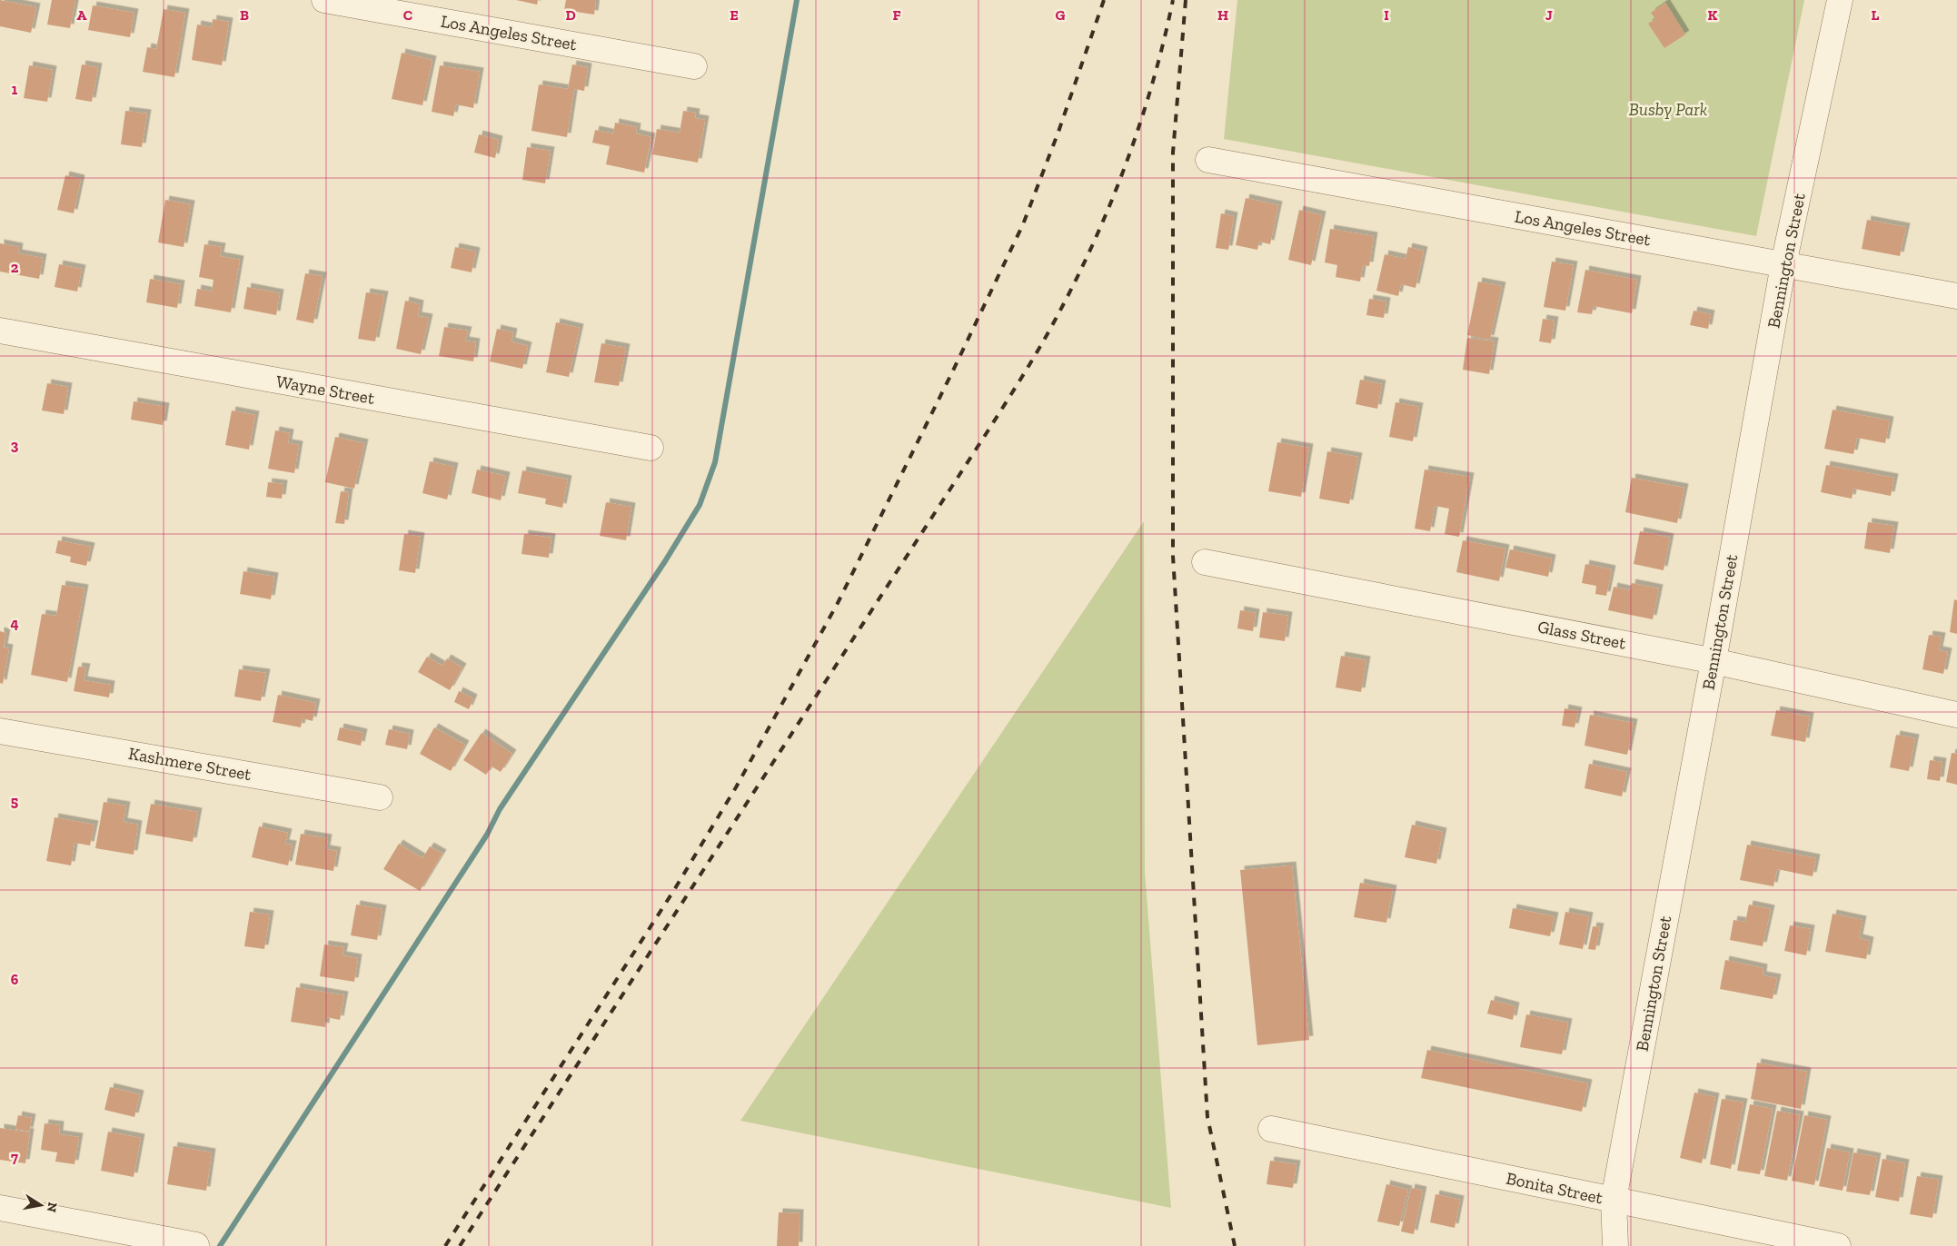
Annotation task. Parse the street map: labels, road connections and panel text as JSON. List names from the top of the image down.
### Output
{
  "streets": {
    "street": [
      "Los Angeles Street",
      "Bennington Street",
      "Wayne Street",
      "Glass Street",
      "Kashmere Street",
      "Bonita Street"
    ]
  },
  "crossings": [
    ["Los Angeles Street", "Bennington Street"],
    ["Bennington Street", "Glass Street"],
    ["Bennington Street", "Bonita Street"]
  ],
  "parks": ["Busby Park"],
  "north": "right",
  "grid": {
    "columns": [
      "A",
      "B",
      "C",
      "D",
      "E",
      "F",
      "G",
      "H",
      "I",
      "J",
      "K",
      "L"
    ],
    "rows": [
      "1",
      "2",
      "3",
      "4",
      "5",
      "6",
      "7"
    ]
  }
}
